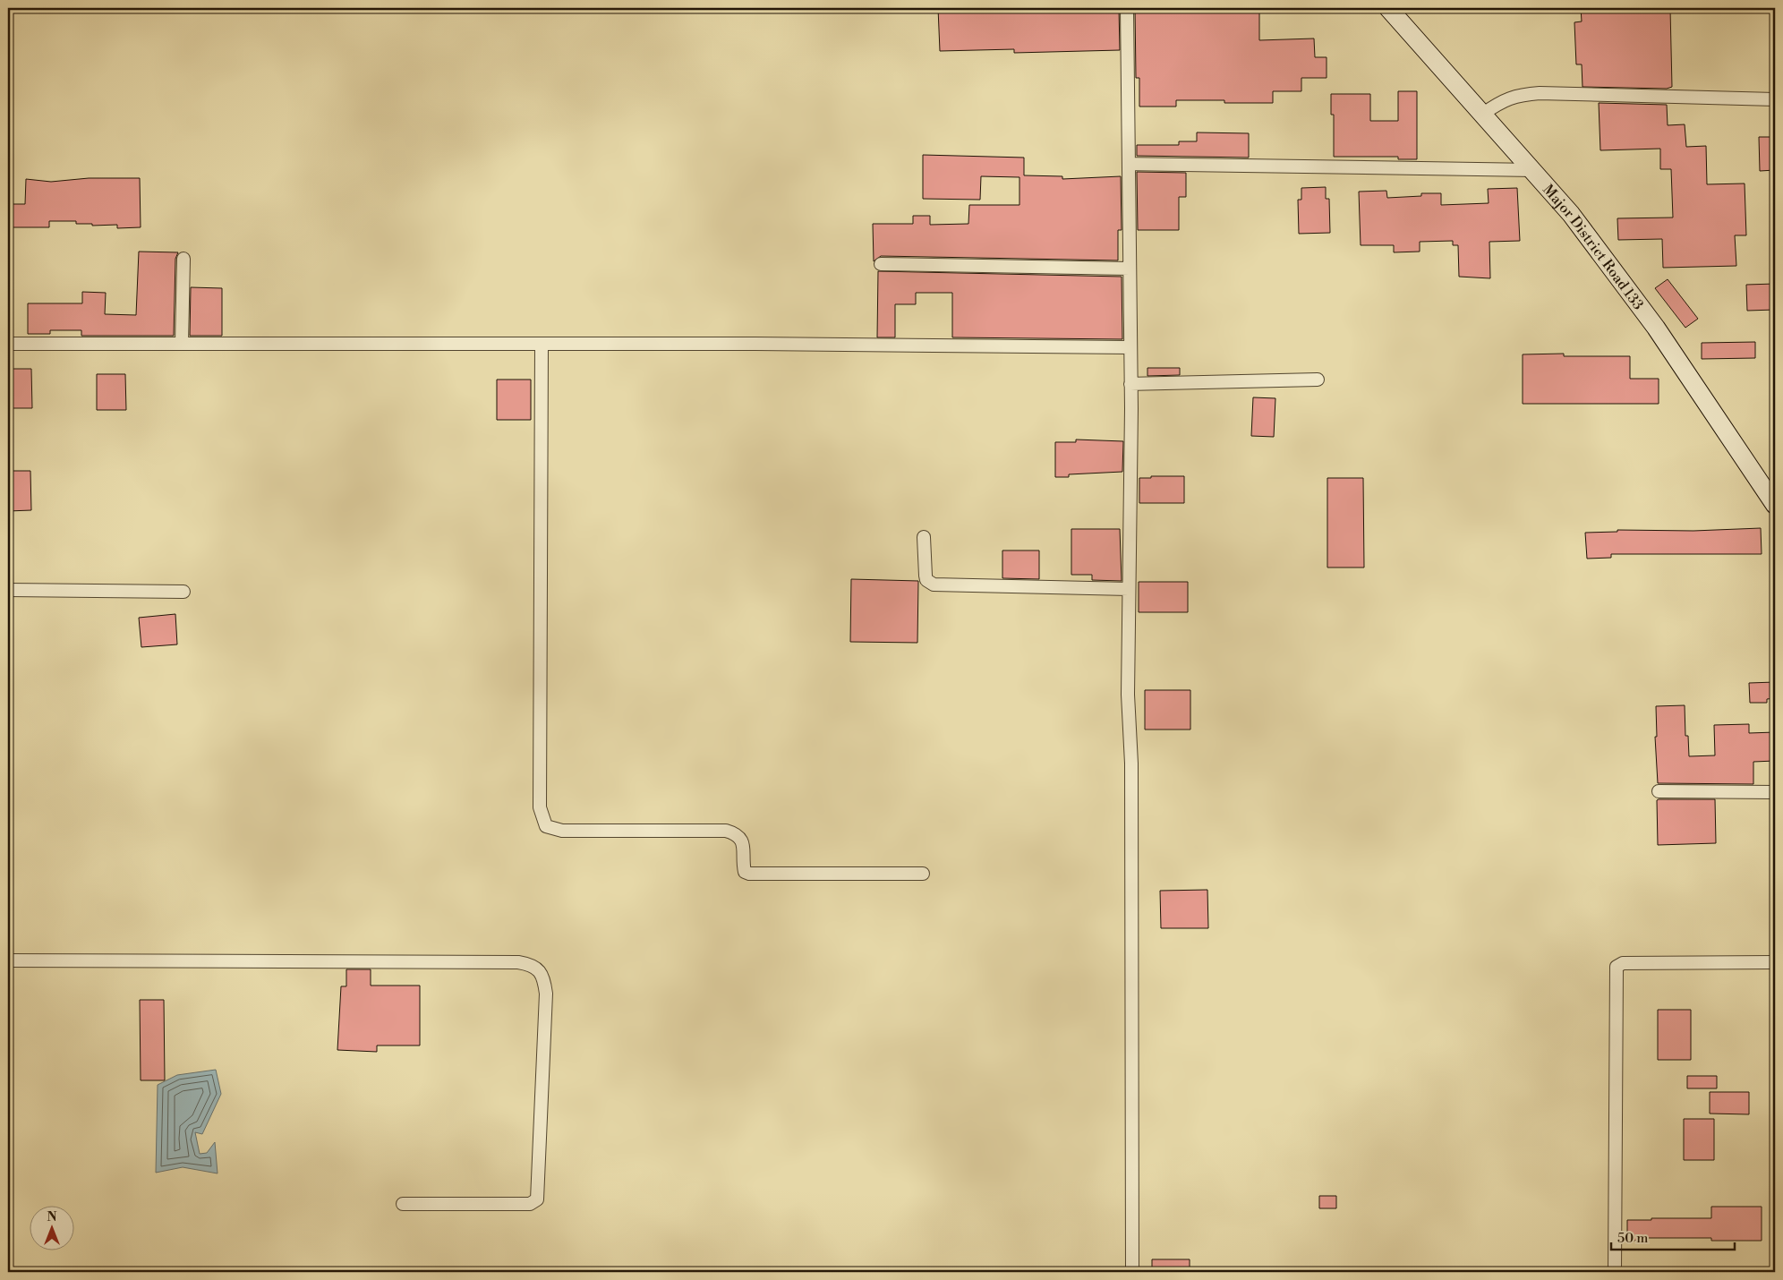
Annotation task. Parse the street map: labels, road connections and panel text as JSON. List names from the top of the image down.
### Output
{
  "streets": {
    "main road": ["Major District Road 133"]
  },
  "scale_bar": "50 m",
  "north": "top"
}
